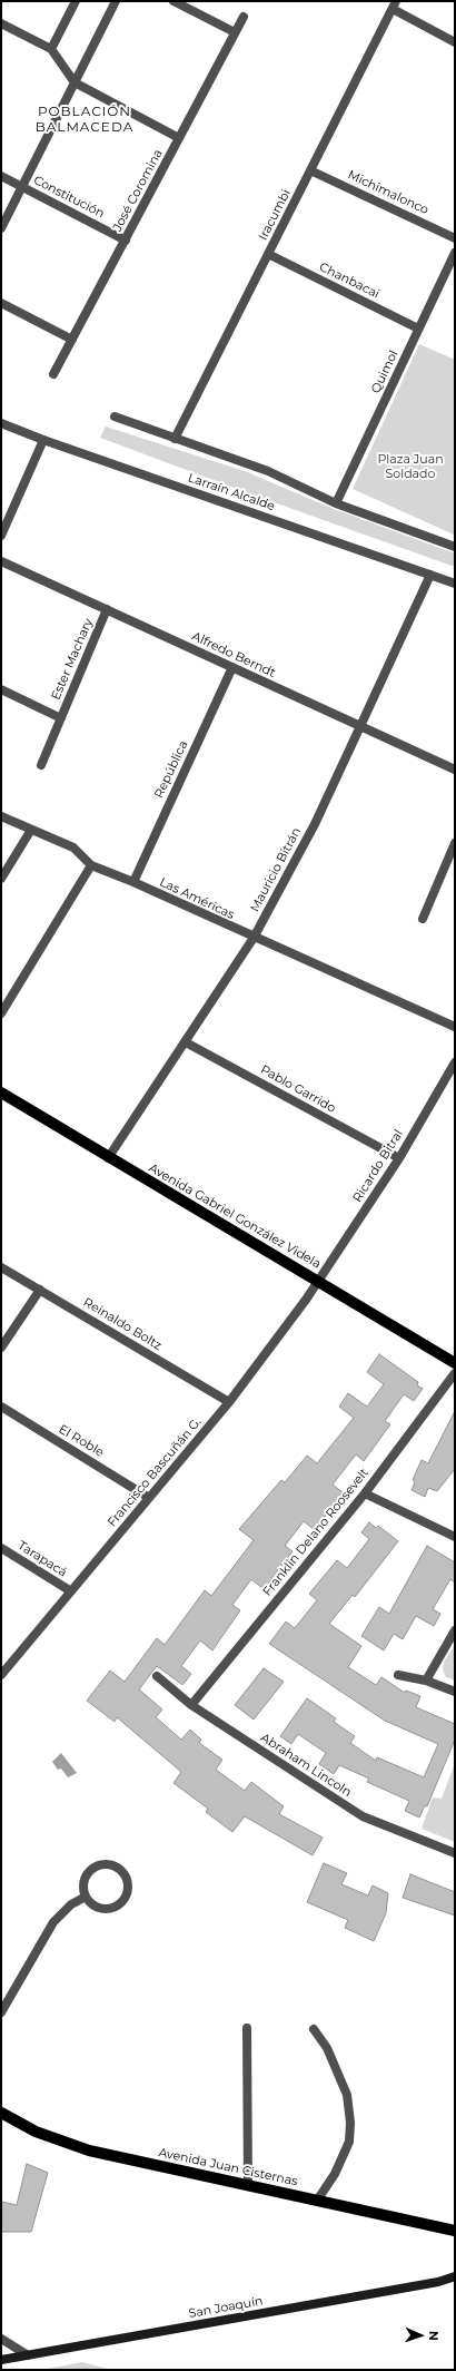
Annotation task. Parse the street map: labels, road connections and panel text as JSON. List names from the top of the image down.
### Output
{
  "streets": {
    "main road": ["Avenida Gabriel González Videla", "Avenida Juan Cisternas", "San Joaquín"],
    "street": [
      "José Coromina",
      "Michimalonco",
      "Constitución",
      "Iracumbi",
      "Chanbacai",
      "Quimol",
      "Larraín Alcalde",
      "Alfredo Berndt",
      "Ester Machary",
      "República",
      "Mauricio Bitrán",
      "Las Américas",
      "Pablo Garrido",
      "Ricardo Bitral",
      "Reinaldo Boltz",
      "El Roble",
      "Francisco Bascuñán G.",
      "Franklin Delano Roosevelt",
      "Tarapacá",
      "Abraham Lincoln"
    ]
  },
  "crossings": [
    ["José Coromina", "Constitución"],
    ["Michimalonco", "Iracumbi"],
    ["Iracumbi", "Chanbacai"],
    ["Chanbacai", "Quimol"],
    ["Larraín Alcalde", "Mauricio Bitrán"],
    ["Alfredo Berndt", "Ester Machary"],
    ["Alfredo Berndt", "República"],
    ["Alfredo Berndt", "Mauricio Bitrán"],
    ["República", "Las Américas"],
    ["Mauricio Bitrán", "Las Américas"],
    ["Mauricio Bitrán", "Pablo Garrido"],
    ["Mauricio Bitrán", "Avenida Gabriel González Videla"],
    ["Pablo Garrido", "Ricardo Bitral"],
    ["Ricardo Bitral", "Avenida Gabriel González Videla"],
    ["Ricardo Bitral", "Francisco Bascuñán G."],
    ["Avenida Gabriel González Videla", "Francisco Bascuñán G."],
    ["Reinaldo Boltz", "Francisco Bascuñán G."],
    ["El Roble", "Francisco Bascuñán G."],
    ["Francisco Bascuñán G.", "Tarapacá"],
    ["Franklin Delano Roosevelt", "Abraham Lincoln"]
  ],
  "districts": ["POBLACIÓN BALMACEDA"],
  "parks": ["Plaza Juan Soldado"],
  "north": "right"
}
